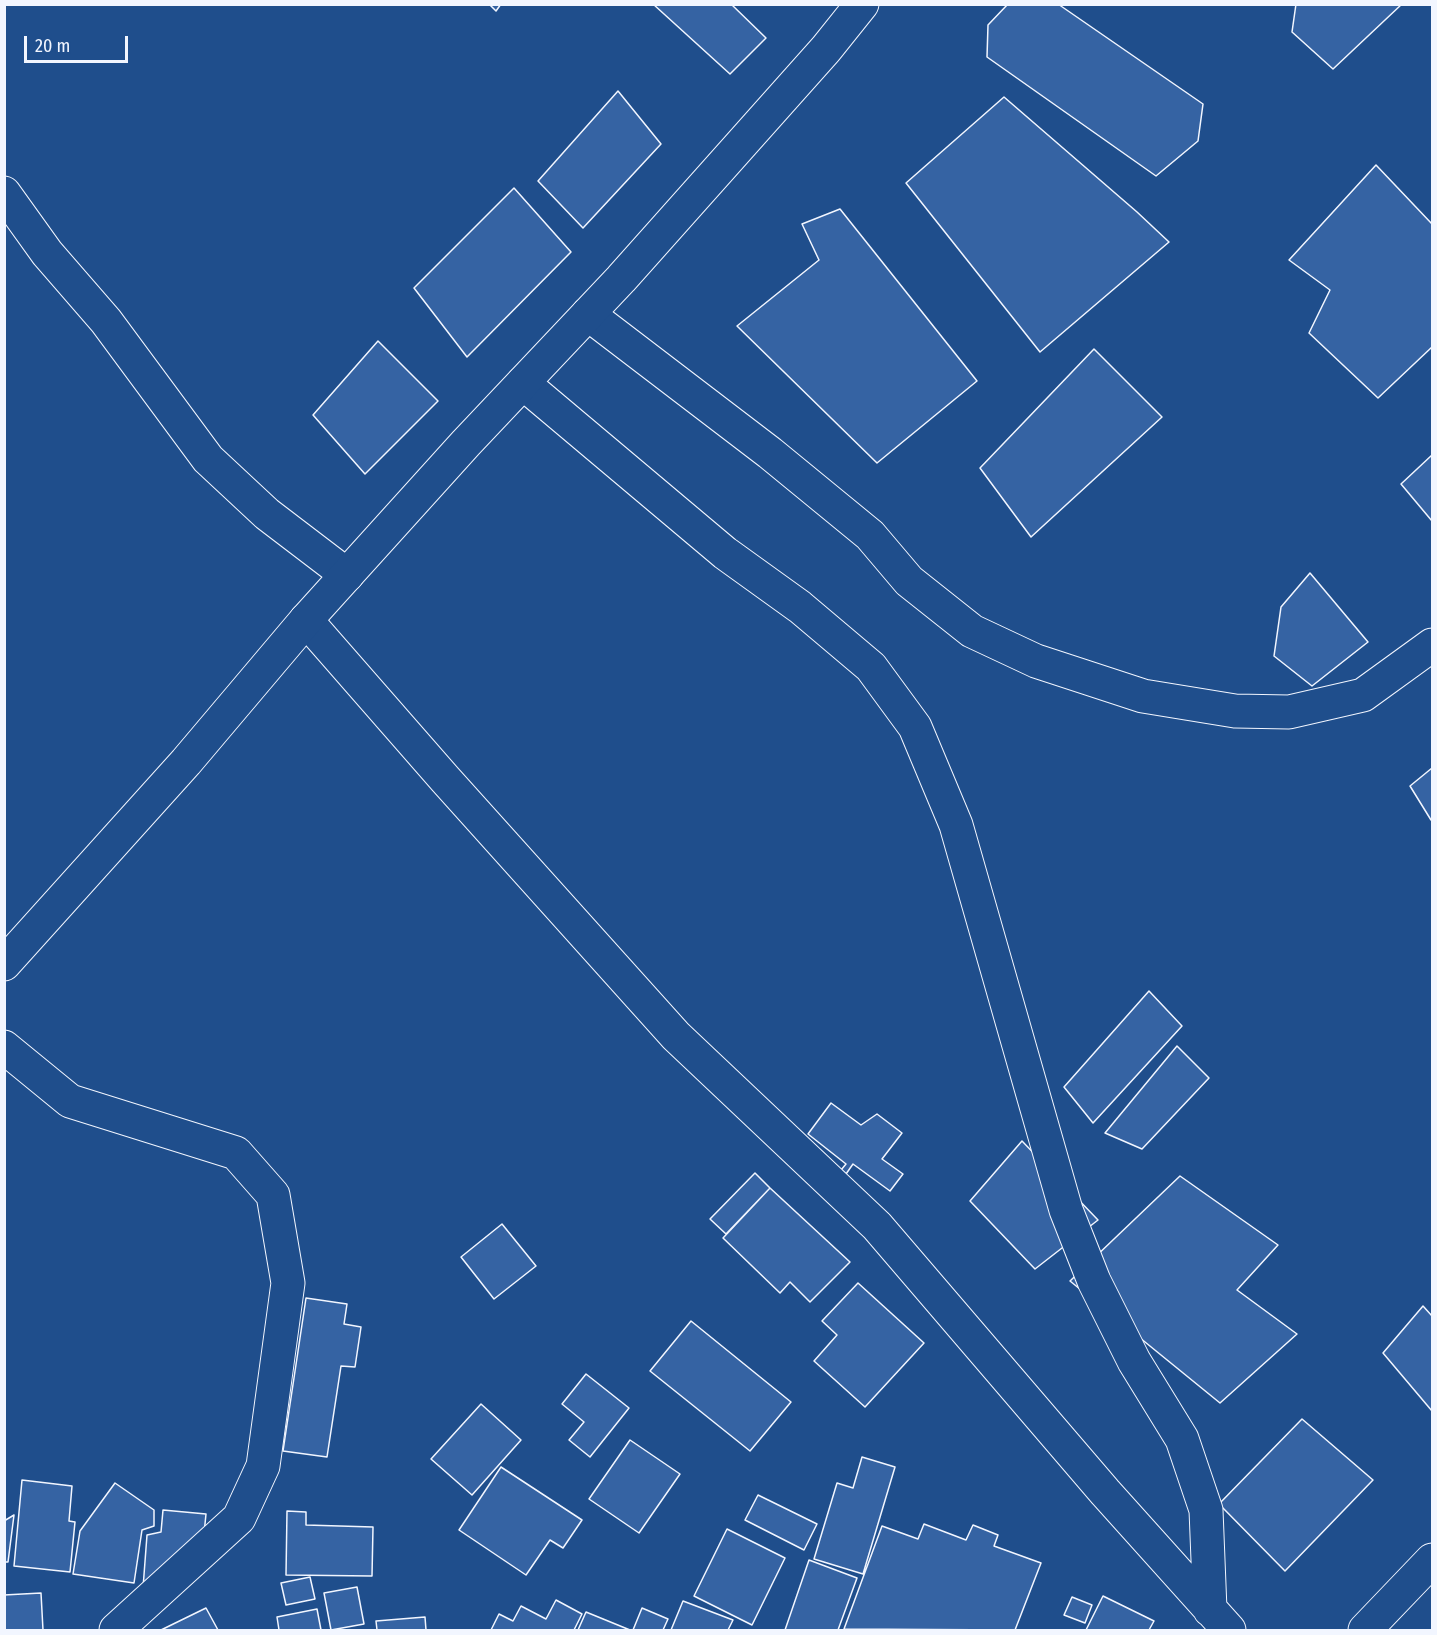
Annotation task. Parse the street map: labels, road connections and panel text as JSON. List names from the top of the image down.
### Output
{
  "scale_bar": "20 m"
}
